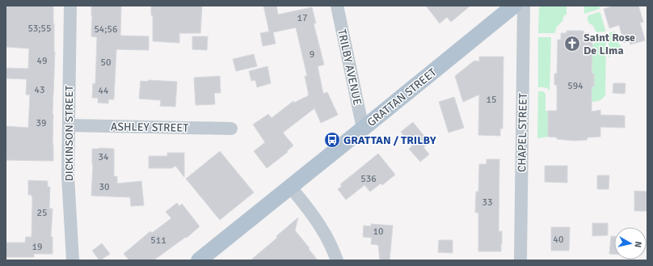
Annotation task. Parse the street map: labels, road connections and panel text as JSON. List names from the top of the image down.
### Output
{
  "streets": {
    "main road": ["GRATTAN STREET"],
    "street": [
      "TRILBY AVENUE",
      "ASHLEY STREET",
      "CHAPEL STREET",
      "DICKINSON STREET"
    ]
  },
  "crossings": [
    ["TRILBY AVENUE", "GRATTAN STREET"],
    ["ASHLEY STREET", "DICKINSON STREET"]
  ],
  "places": {
    "church": ["Saint Rose De LIma"],
    "bus stop": ["GRATTAN / TRILBY"]
  },
  "house_numbers": [
    "17",
    "53;55",
    "54;56",
    "9",
    "49",
    "50",
    "594",
    "43",
    "44",
    "15",
    "39",
    "34",
    "536",
    "30",
    "33",
    "25",
    "10",
    "40",
    "511",
    "19"
  ],
  "north": "right"
}
